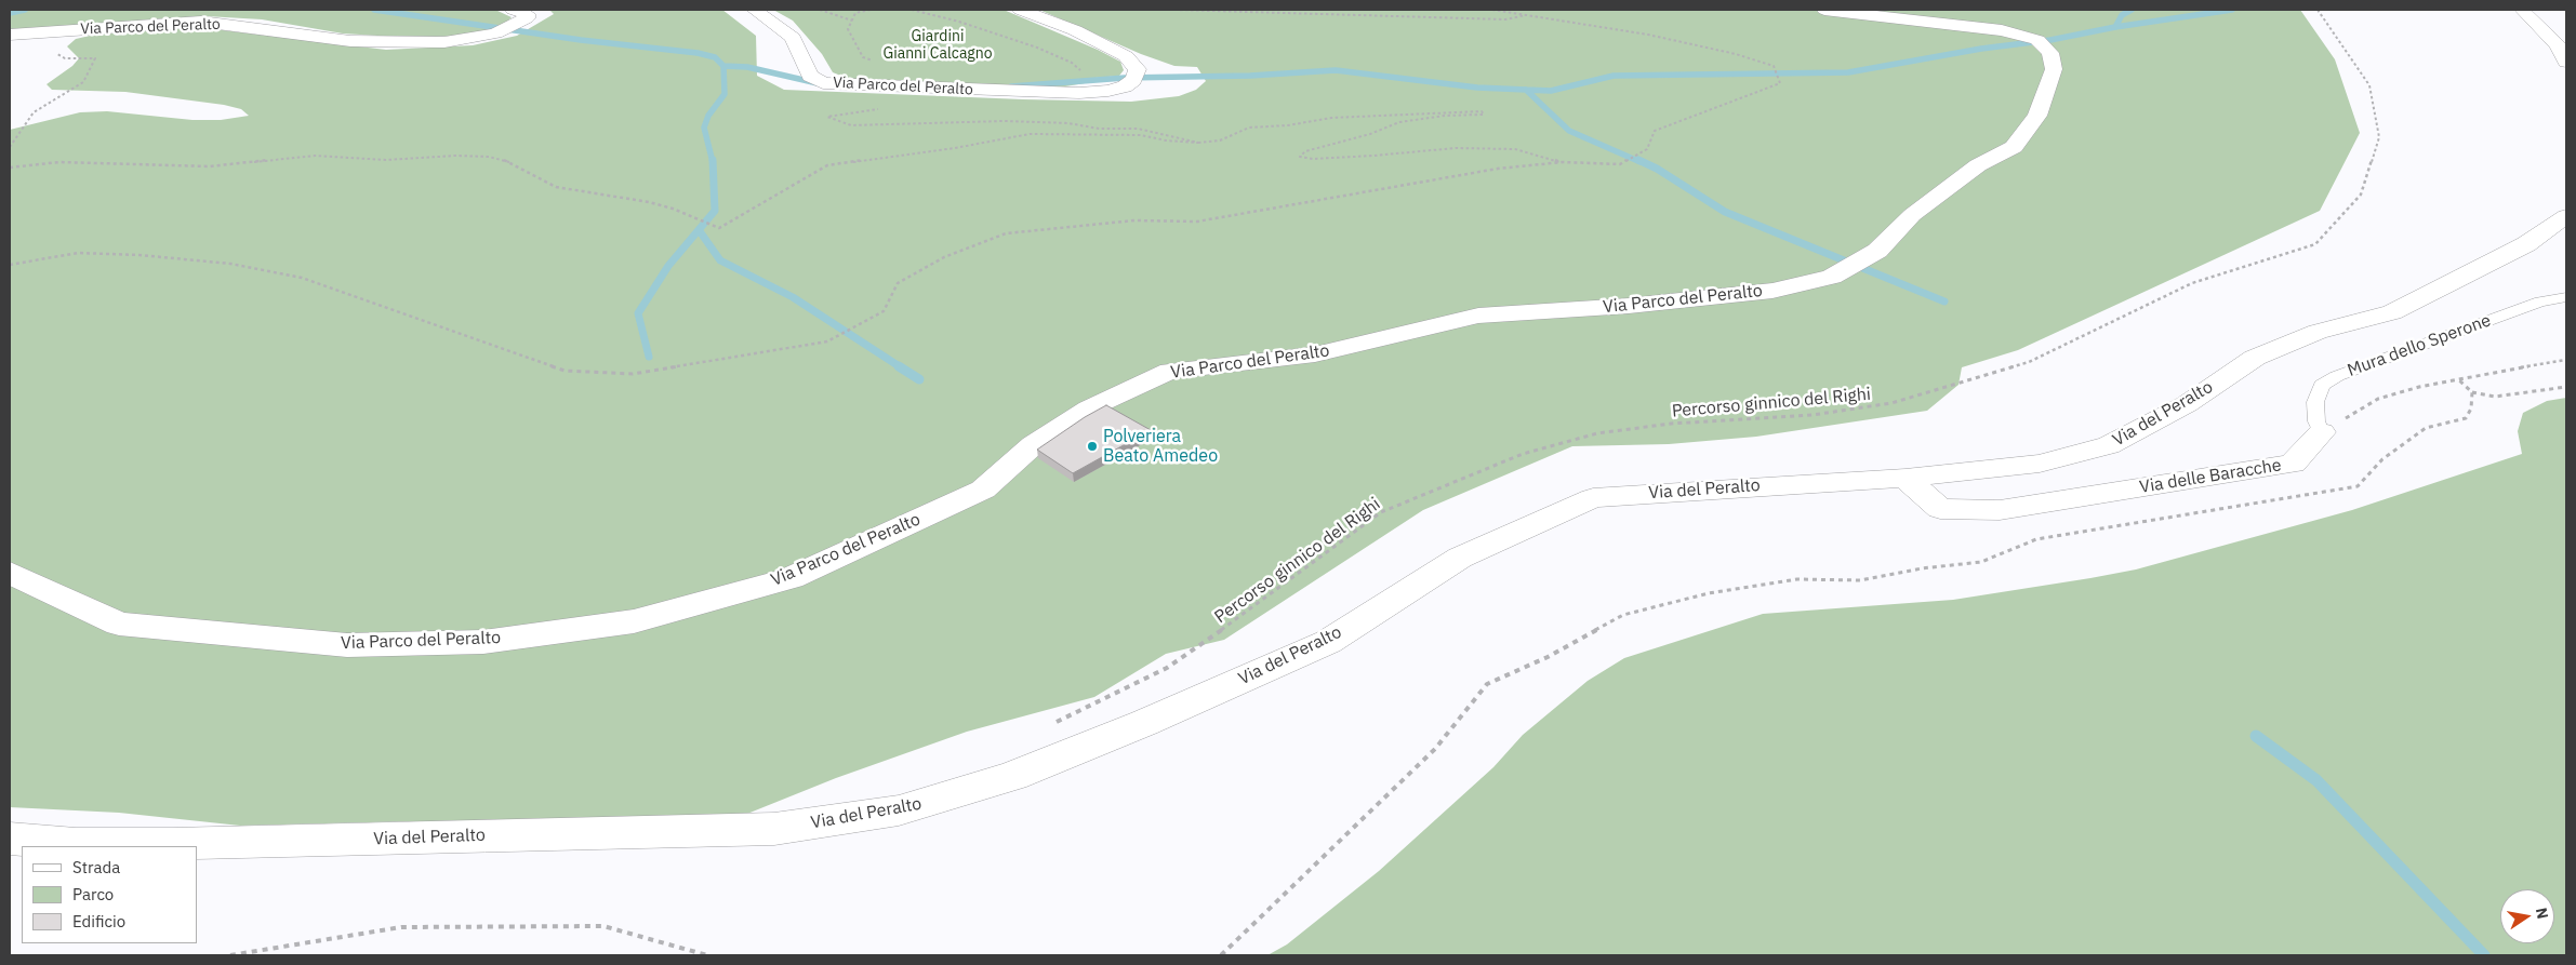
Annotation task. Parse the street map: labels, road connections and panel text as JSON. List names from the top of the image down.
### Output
{
  "streets": {
    "street": ["Via Parco del Peralto", "Via del Peralto", "Via delle Baracche"],
    "lane": ["Mura dello Sperone"],
    "path": ["Percorso ginnico del Righi"]
  },
  "crossings": [
    ["Mura dello Sperone", "Via delle Baracche"],
    ["Via del Peralto", "Via delle Baracche"]
  ],
  "parks": ["Giardini Gianni Calcagno"],
  "places": ["Polveriera Beato Amedeo"],
  "legend": ["Strada", "Parco", "Edificio"],
  "north": "right"
}
